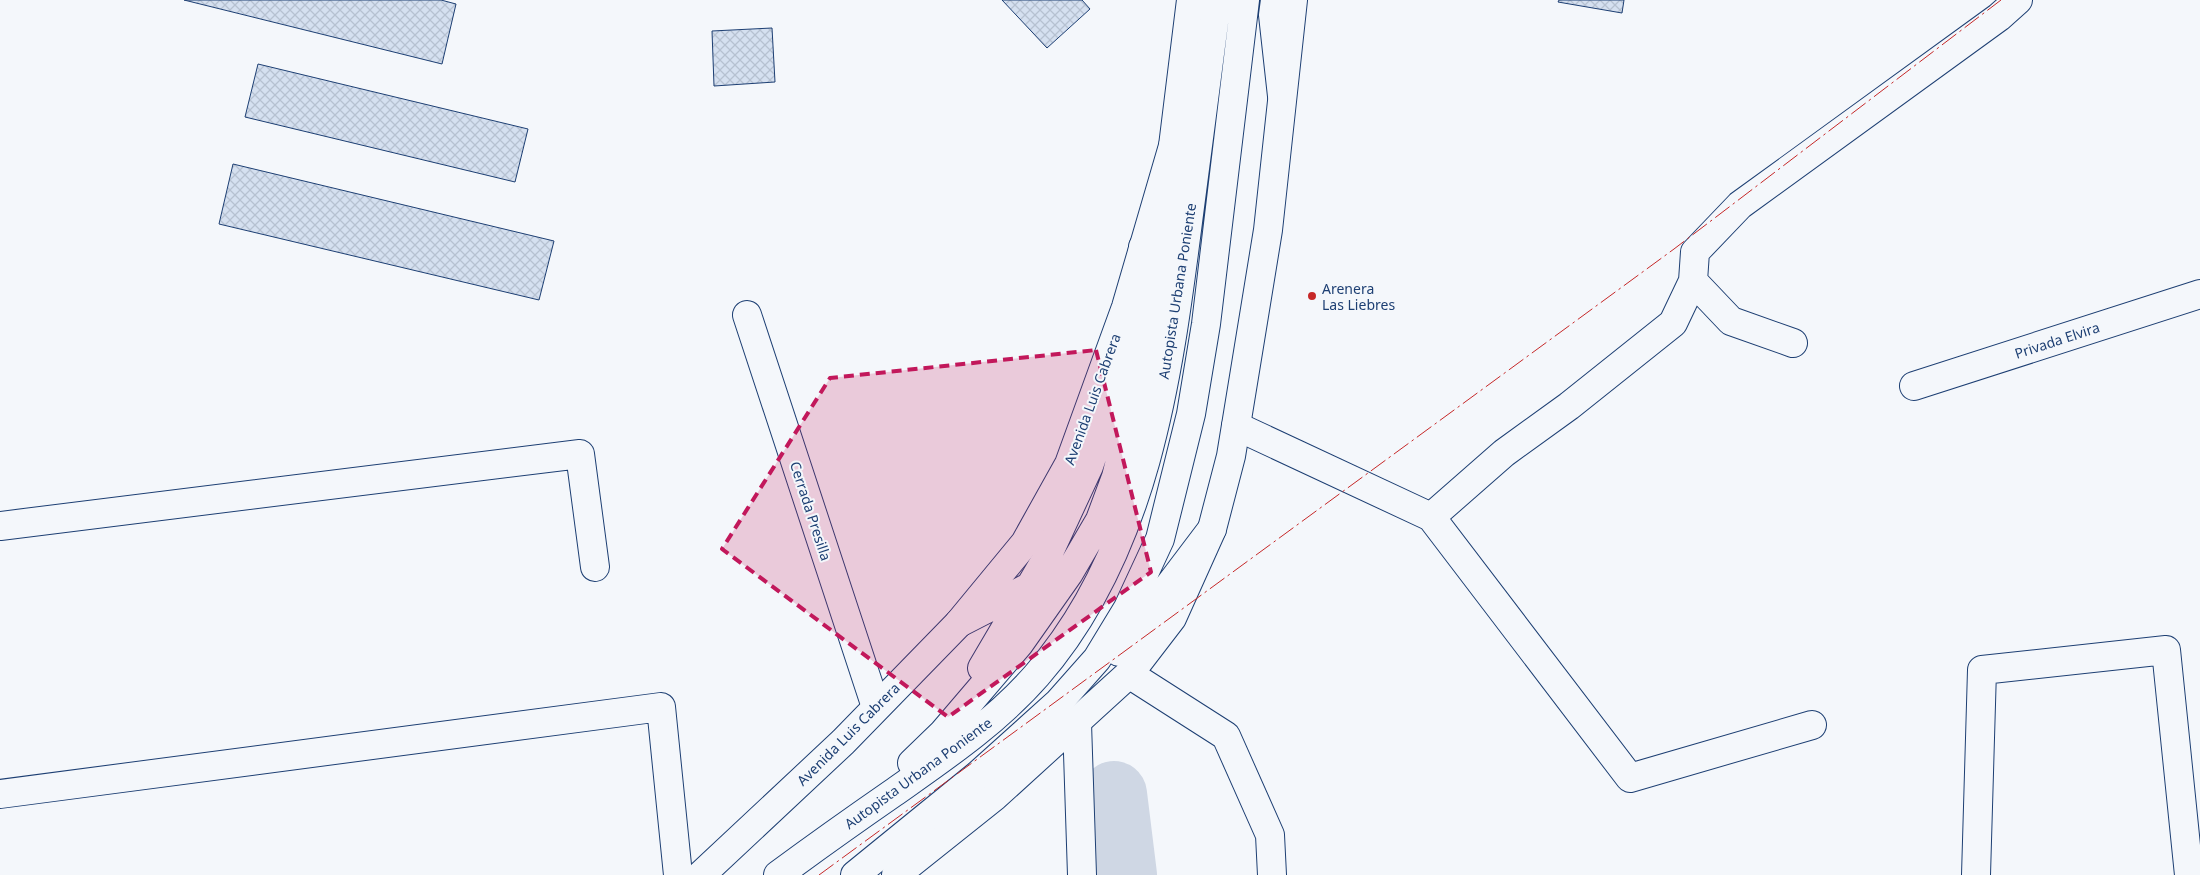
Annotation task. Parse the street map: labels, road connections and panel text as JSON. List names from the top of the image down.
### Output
{
  "streets": {
    "main road": [
      "Autopista Urbana Poniente",
      "Privada Elvira",
      "Avenida Luis Cabrera",
      "Cerrada Presilla"
    ]
  },
  "crossings": [
    ["Avenida Luis Cabrera", "Cerrada Presilla"]
  ],
  "places": ["Arenera Las Liebres"]
}
